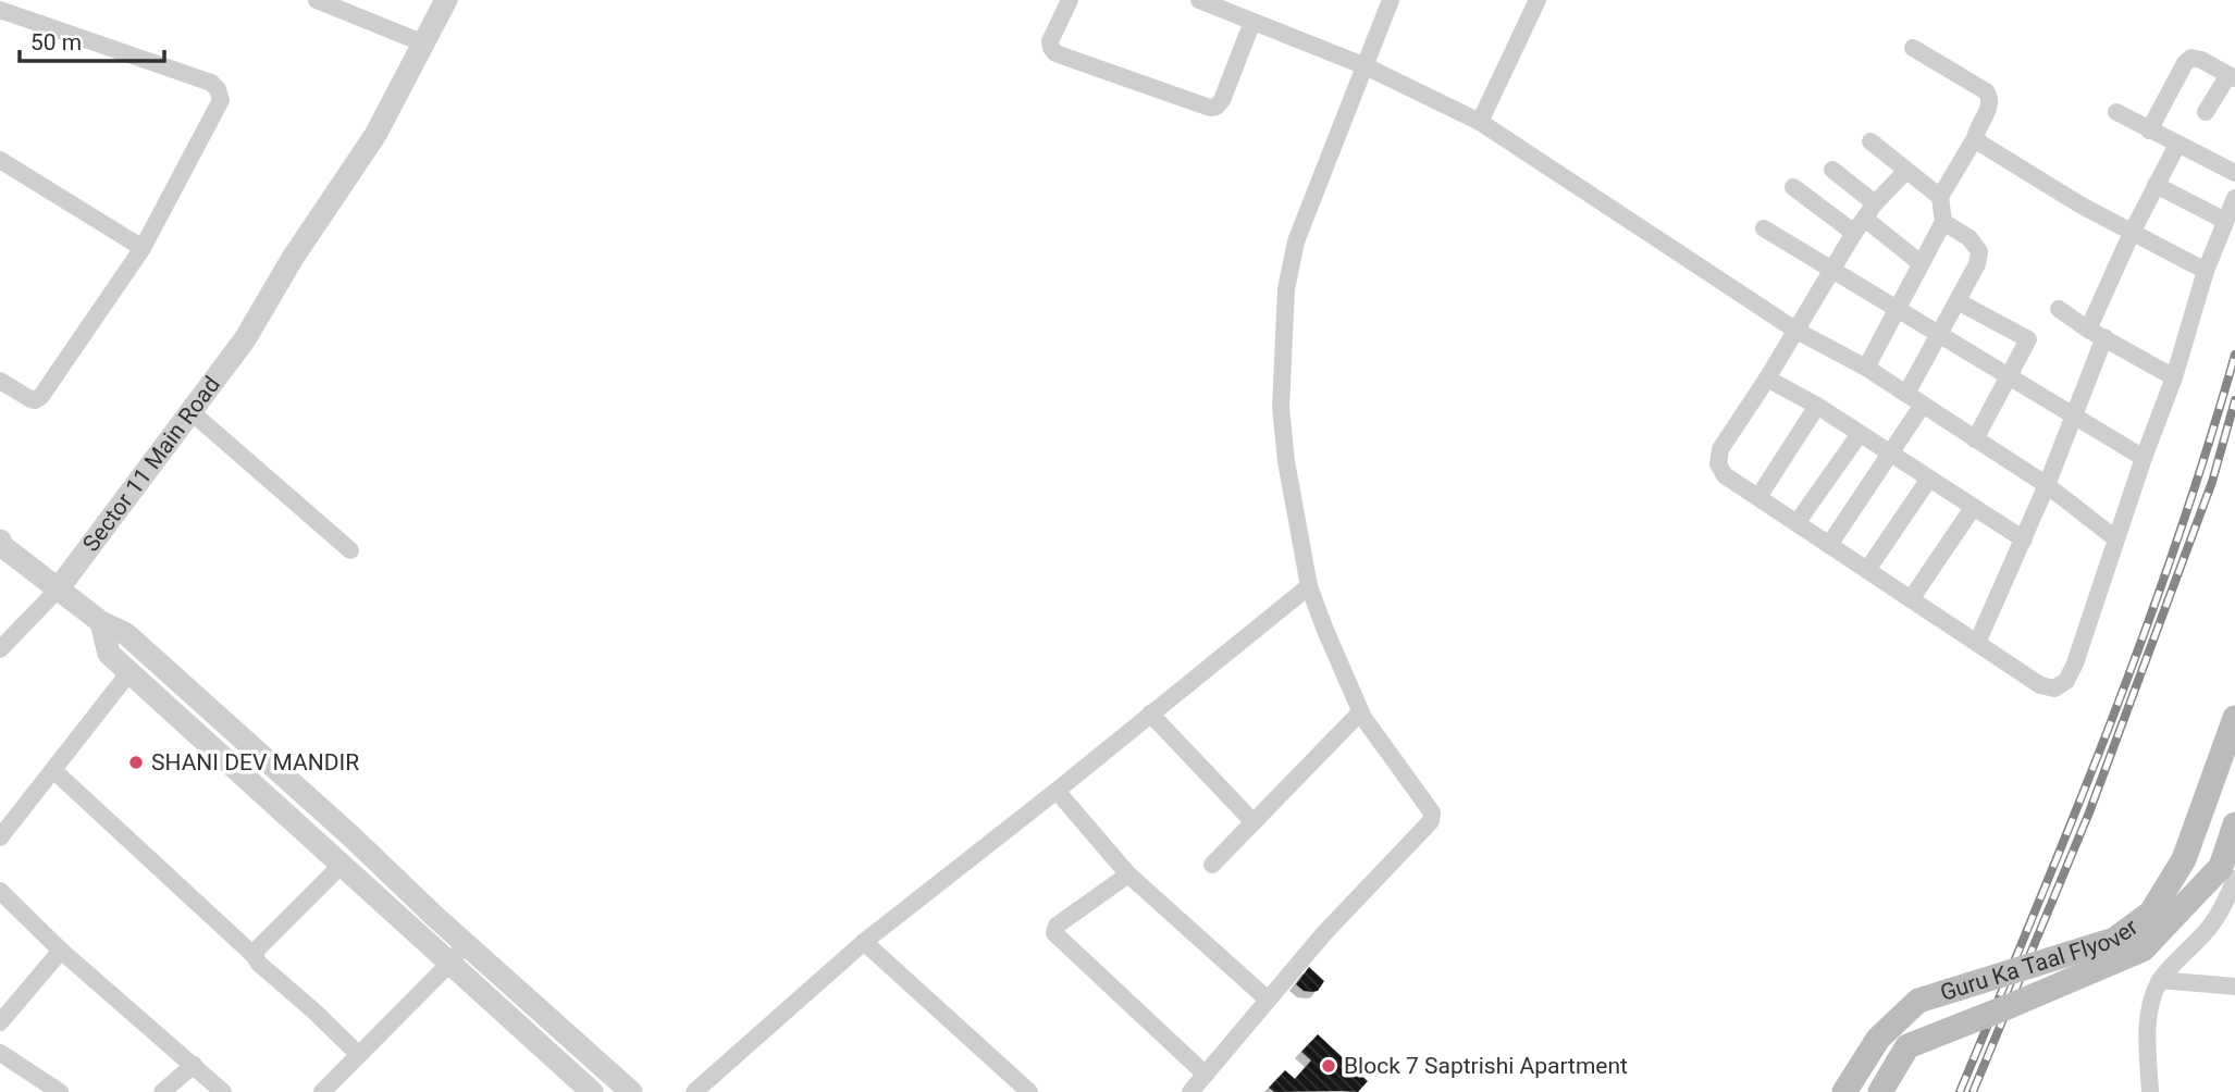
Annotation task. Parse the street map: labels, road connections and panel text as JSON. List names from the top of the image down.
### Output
{
  "streets": {
    "main road": ["Guru Ka Taal Flyover"],
    "street": ["Sector 11 Main Road"]
  },
  "places": ["SHANI DEV MANDIR", "Block 7 Saptrishi Apartment"],
  "scale_bar": "50 m"
}
